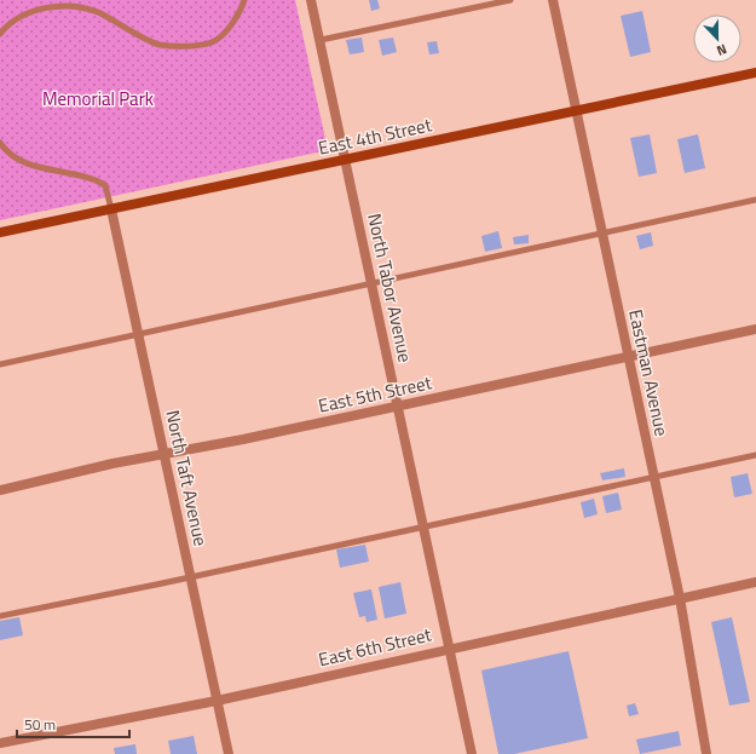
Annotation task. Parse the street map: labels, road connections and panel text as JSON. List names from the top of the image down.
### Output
{
  "streets": {
    "main road": ["East 4th Street"],
    "street": [
      "North Tabor Avenue",
      "Eastman Avenue",
      "East 5th Street",
      "North Taft Avenue",
      "East 6th Street"
    ]
  },
  "crossings": [
    ["East 4th Street", "North Tabor Avenue"],
    ["East 4th Street", "Eastman Avenue"],
    ["East 4th Street", "North Taft Avenue"],
    ["North Tabor Avenue", "East 5th Street"],
    ["North Tabor Avenue", "East 6th Street"],
    ["Eastman Avenue", "East 5th Street"],
    ["Eastman Avenue", "East 6th Street"],
    ["East 5th Street", "North Taft Avenue"],
    ["North Taft Avenue", "East 6th Street"]
  ],
  "parks": ["Memorial Park"],
  "scale_bar": "50 m",
  "north": "bottom"
}
